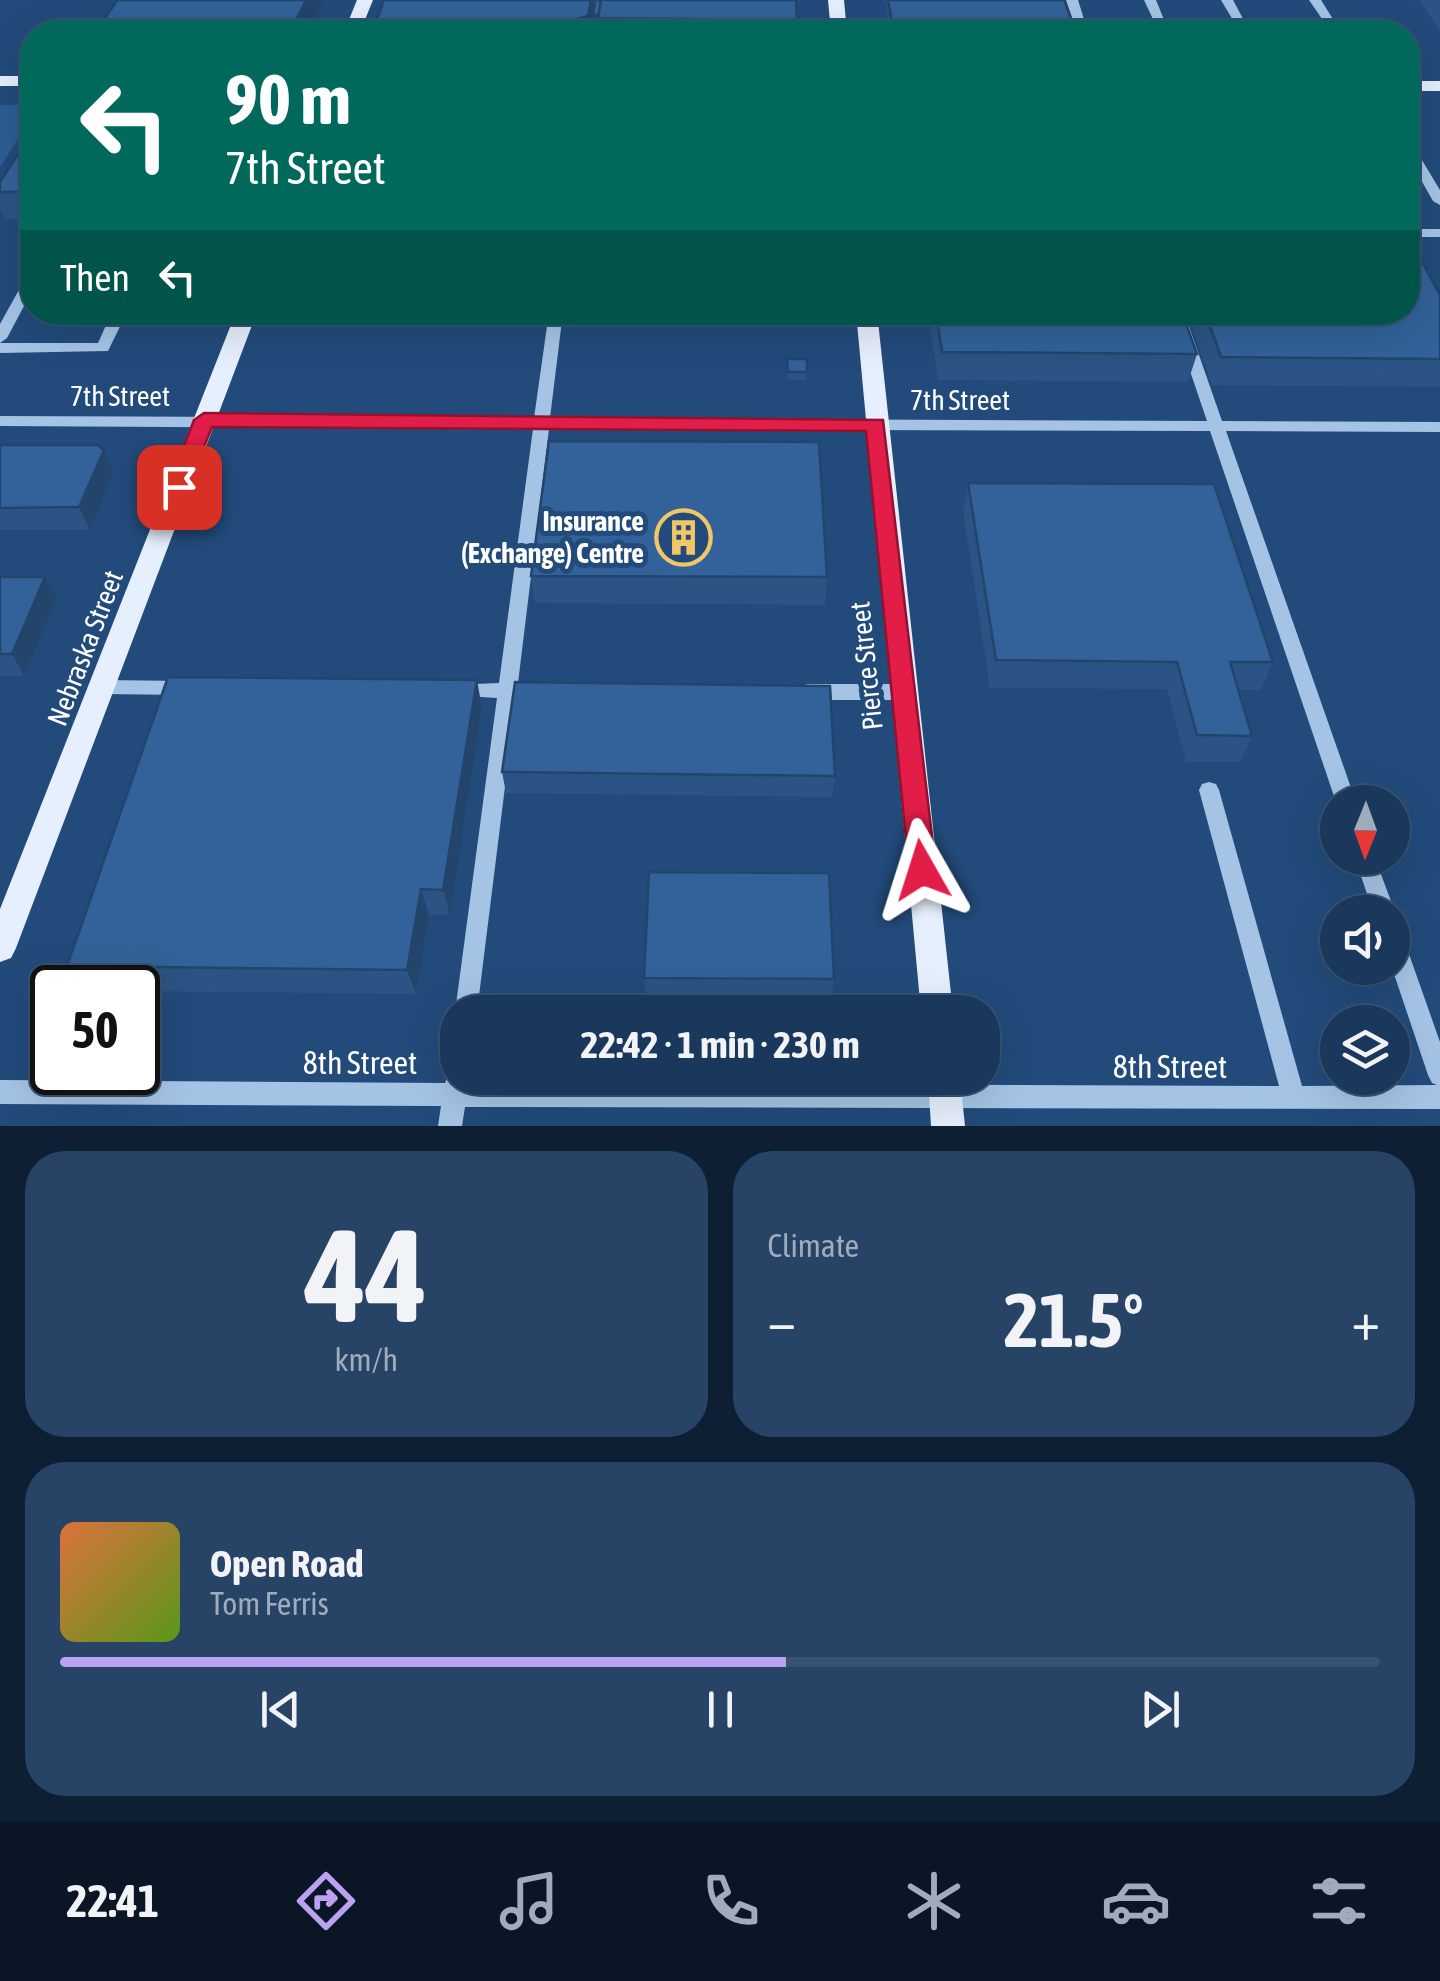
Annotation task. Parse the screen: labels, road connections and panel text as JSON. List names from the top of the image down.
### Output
{
  "streets": {
    "main road": ["Nebraska Street", "Pierce Street"],
    "street": ["7th Street", "8th Street"]
  },
  "crossings": [
    ["7th Street", "Nebraska Street"],
    ["7th Street", "Pierce Street"]
  ],
  "places": {
    "building": ["Insurance (Exchange) Centre"]
  },
  "north": "bottom",
  "page": {
    "turn": ["90 m", "7th Street"],
    "then": "Then",
    "limit": "50",
    "trip": "22:42 · 1 min · 230 m",
    "tile": [
      ["44", "km/h"],
      "Climate"
    ],
    "heat": ["−", "21.5°", "+"],
    "song": ["Open Road", "Tom Ferris"],
    "tabs": "22:41"
  }
}
